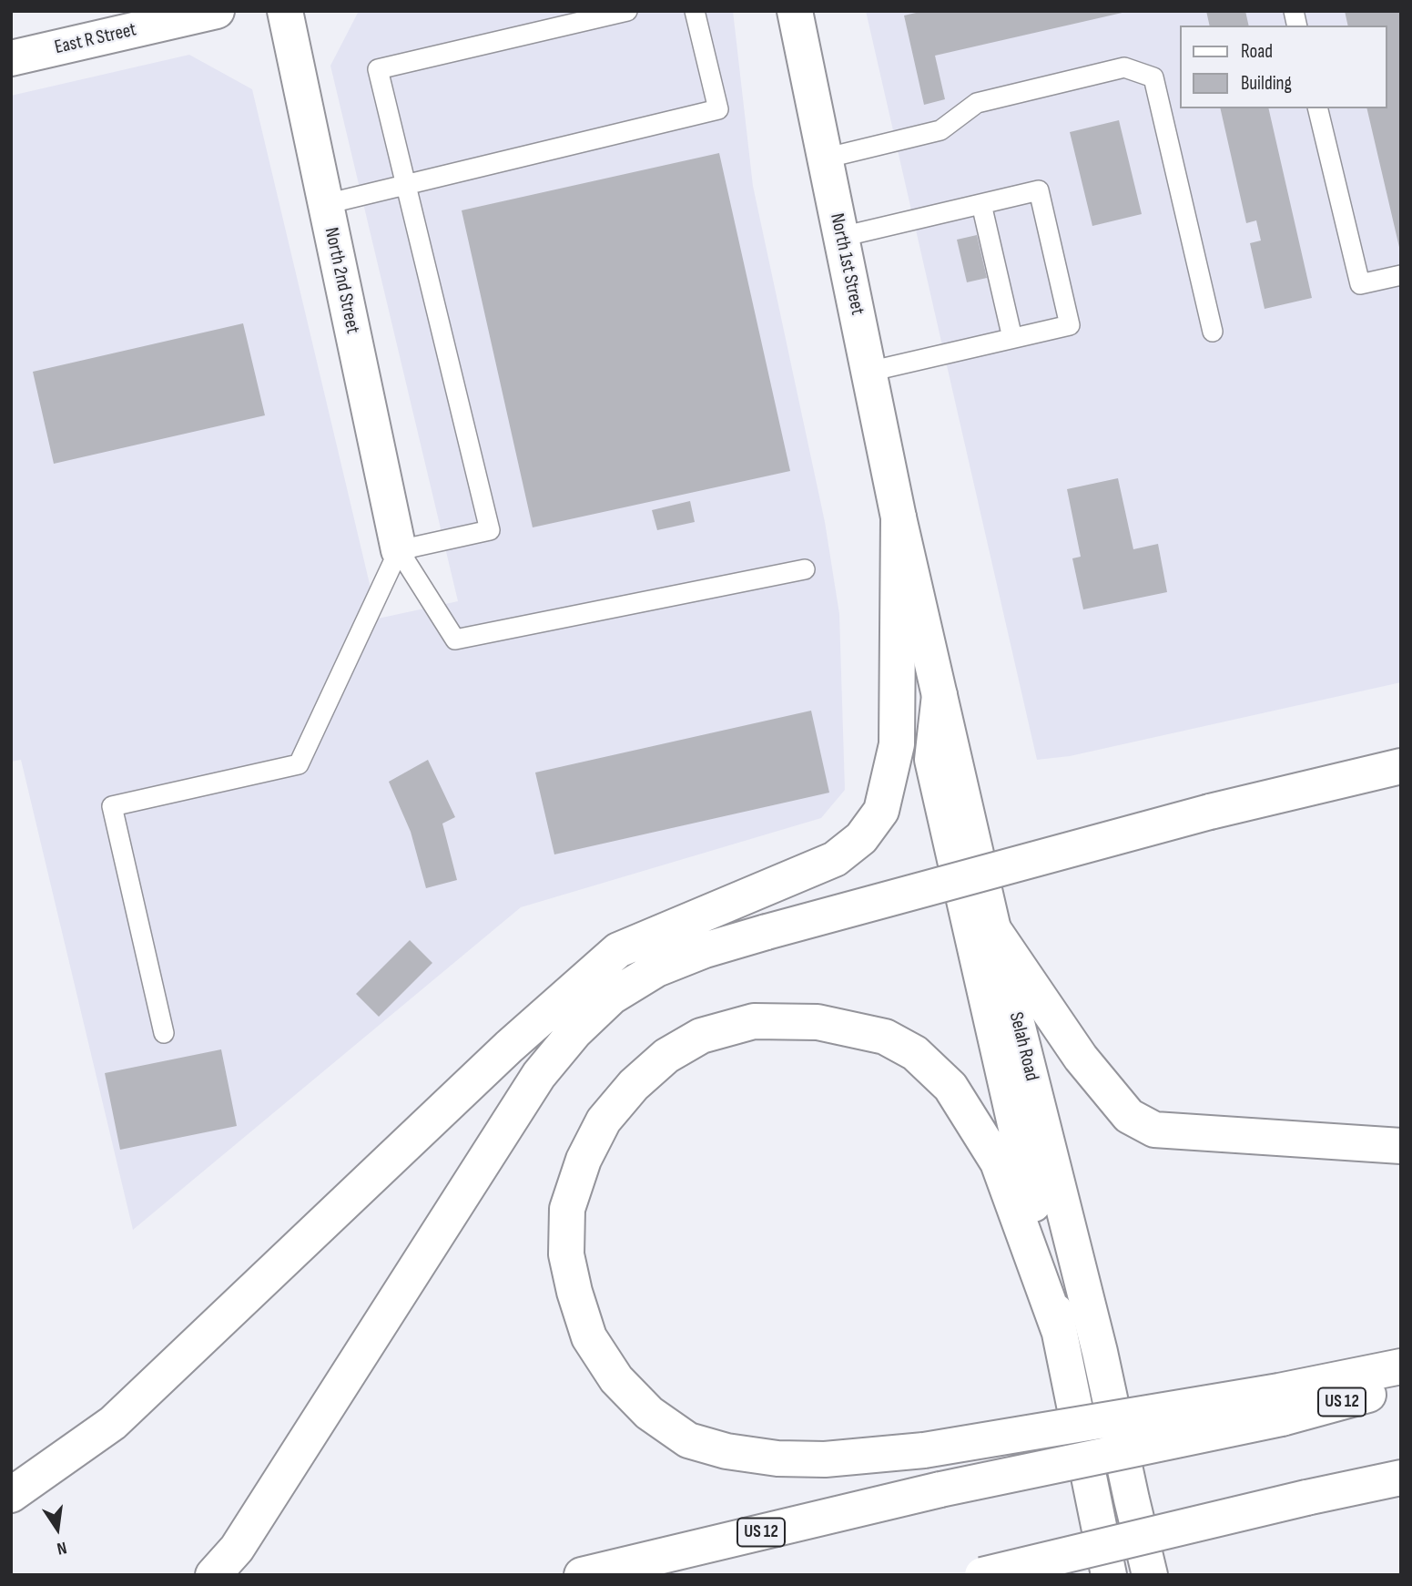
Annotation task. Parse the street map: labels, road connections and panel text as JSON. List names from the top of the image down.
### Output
{
  "streets": {
    "main road": [
      "East R Street",
      "North 1st Street",
      "North 2nd Street",
      "Selah Road",
      "US 12"
    ]
  },
  "crossings": [
    ["North 1st Street", "Selah Road"]
  ],
  "legend": ["Road", "Building"],
  "north": "bottom"
}
